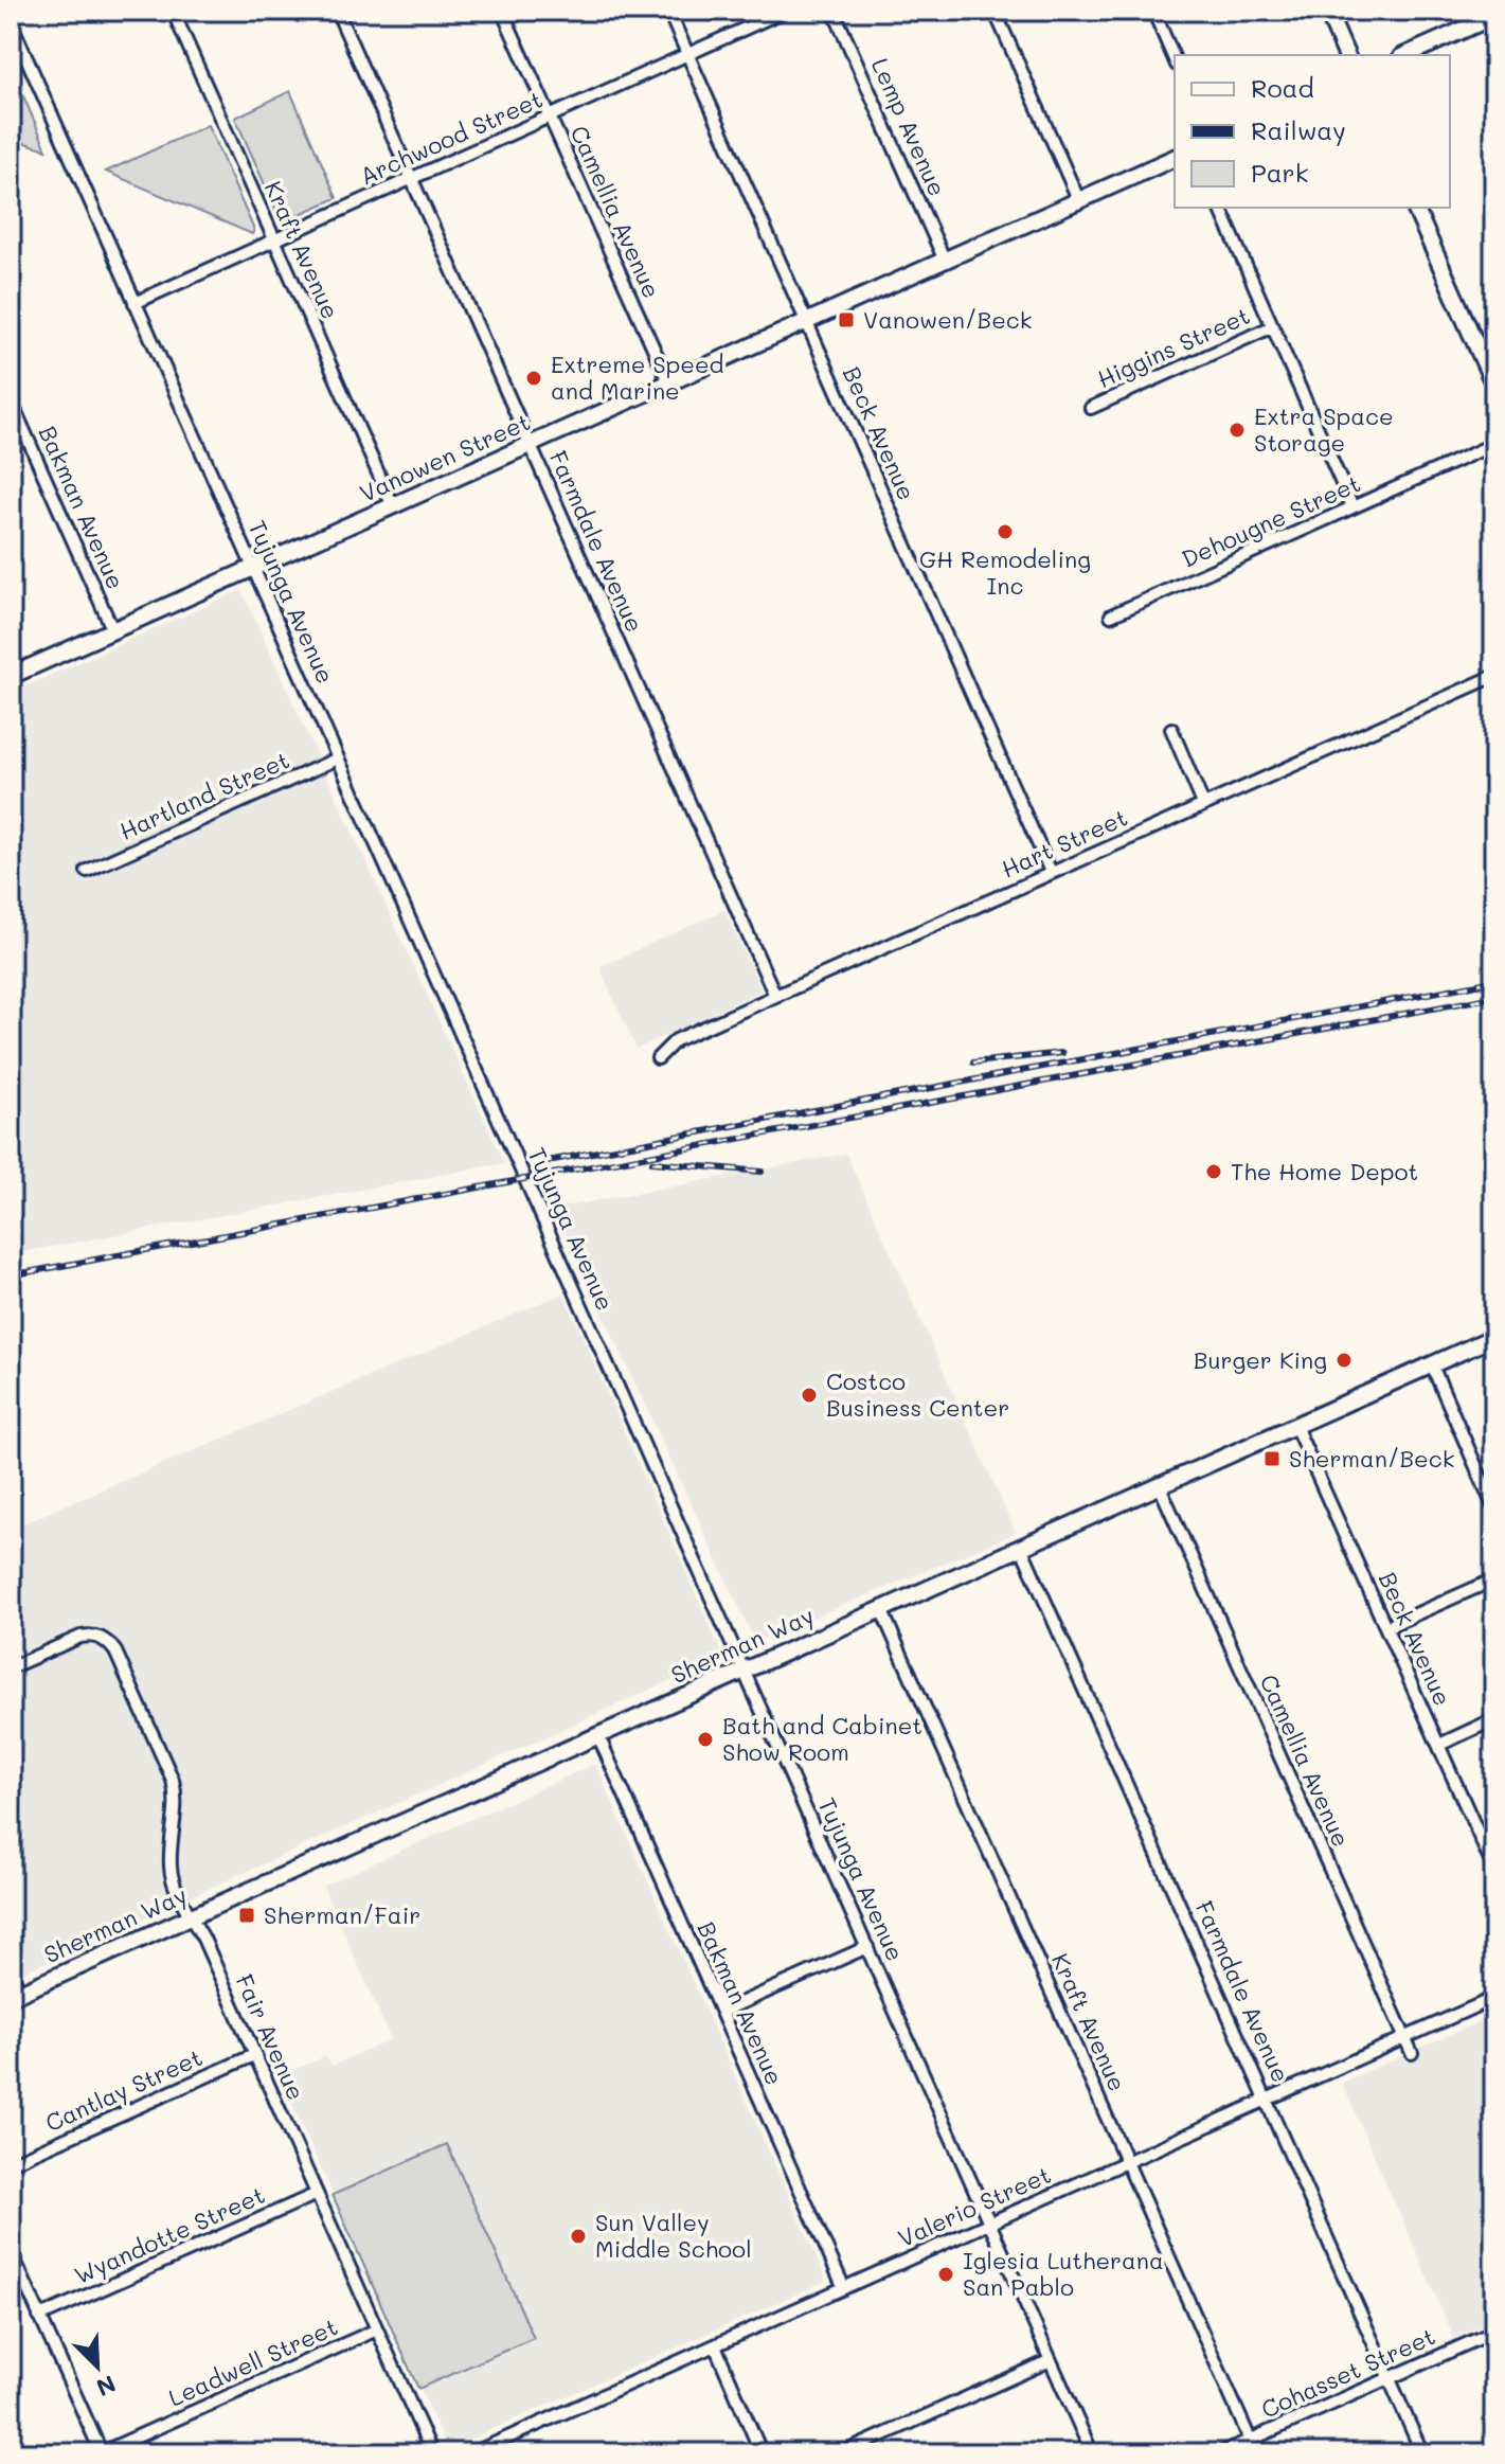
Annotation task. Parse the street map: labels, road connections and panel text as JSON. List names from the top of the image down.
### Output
{
  "streets": {
    "main road": ["Vanowen Street", "Sherman Way"],
    "street": [
      "Lemp Avenue",
      "Archwood Street",
      "Camellia Avenue",
      "Kraft Avenue",
      "Higgins Street",
      "Beck Avenue",
      "Bakman Avenue",
      "Dehougne Street",
      "Farmdale Avenue",
      "Tujunga Avenue",
      "Hartland Street",
      "Hart Street",
      "Fair Avenue",
      "Cantlay Street",
      "Valerio Street",
      "Wyandotte Street",
      "Leadwell Street",
      "Cohasset Street"
    ]
  },
  "crossings": [
    ["Lemp Avenue", "Vanowen Street"],
    ["Archwood Street", "Camellia Avenue"],
    ["Archwood Street", "Kraft Avenue"],
    ["Archwood Street", "Beck Avenue"],
    ["Archwood Street", "Farmdale Avenue"],
    ["Archwood Street", "Tujunga Avenue"],
    ["Camellia Avenue", "Vanowen Street"],
    ["Camellia Avenue", "Sherman Way"],
    ["Camellia Avenue", "Valerio Street"],
    ["Kraft Avenue", "Vanowen Street"],
    ["Kraft Avenue", "Sherman Way"],
    ["Kraft Avenue", "Valerio Street"],
    ["Kraft Avenue", "Cohasset Street"],
    ["Beck Avenue", "Vanowen Street"],
    ["Beck Avenue", "Hart Street"],
    ["Beck Avenue", "Sherman Way"],
    ["Vanowen Street", "Bakman Avenue"],
    ["Vanowen Street", "Farmdale Avenue"],
    ["Vanowen Street", "Tujunga Avenue"],
    ["Bakman Avenue", "Sherman Way"],
    ["Bakman Avenue", "Valerio Street"],
    ["Farmdale Avenue", "Hart Street"],
    ["Farmdale Avenue", "Sherman Way"],
    ["Farmdale Avenue", "Valerio Street"],
    ["Farmdale Avenue", "Cohasset Street"],
    ["Tujunga Avenue", "Hartland Street"],
    ["Tujunga Avenue", "Sherman Way"],
    ["Tujunga Avenue", "Valerio Street"],
    ["Sherman Way", "Fair Avenue"],
    ["Fair Avenue", "Cantlay Street"],
    ["Fair Avenue", "Wyandotte Street"],
    ["Fair Avenue", "Leadwell Street"]
  ],
  "places": {
    "transit": ["Vanowen/Beck", "Sherman/Beck", "Sherman/Fair"],
    "other": [
      "Extreme Speed and Marine",
      "Extra Space Storage",
      "GH Remodeling Inc",
      "The Home Depot",
      "Burger King",
      "Costco Business Center",
      "Bath and Cabinet Show Room",
      "Sun Valley Middle School",
      "Iglesia Lutherana San Pablo"
    ]
  },
  "legend": ["Road", "Railway", "Park"],
  "north": "bottom right"
}
